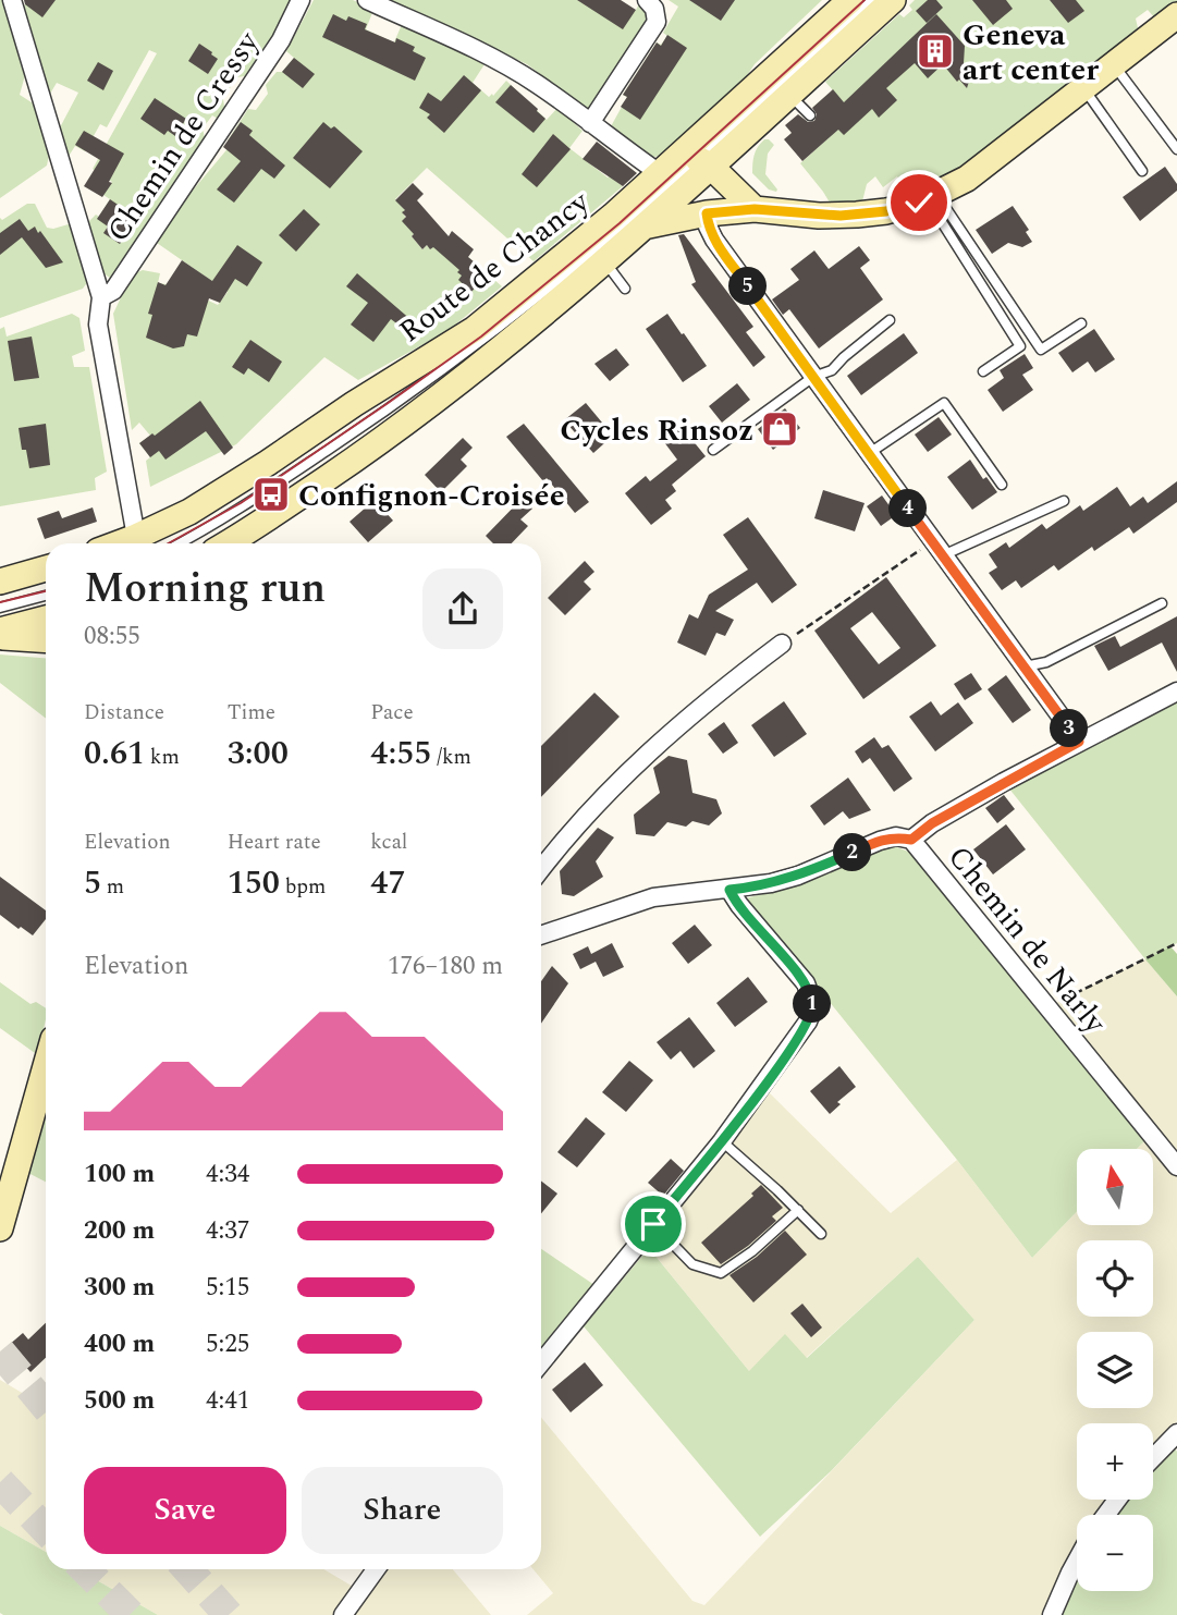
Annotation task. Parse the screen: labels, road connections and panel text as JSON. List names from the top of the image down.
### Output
{
  "streets": {
    "main road": ["Route de Chancy"],
    "street": ["Chemin de Cressy", "Chemin de Narly"]
  },
  "places": {
    "building": ["Geneva art center"],
    "shop": ["Cycles Rinsoz"],
    "bus stop": ["Confignon-Croisée"]
  },
  "north": "top",
  "page": {
    "pins": [
      "5",
      "4",
      "3",
      "2",
      "1"
    ],
    "heading": ["Morning run", "08:55"],
    "stats": [
      ["Distance", "0.61 km"],
      ["Time", "3:00"],
      ["Pace", "4:55 /km"],
      ["Elevation", "5 m"],
      ["Heart rate", "150 bpm"],
      ["kcal", "47"]
    ],
    "chart": ["Elevation", "176–180 m"],
    "list": [
      {
        "name": "100 m",
        "note": "4:34"
      },
      {
        "name": "200 m",
        "note": "4:37"
      },
      {
        "name": "300 m",
        "note": "5:15"
      },
      {
        "name": "400 m",
        "note": "5:25"
      },
      {
        "name": "500 m",
        "note": "4:41"
      }
    ],
    "map_buttons": ["+", "−"],
    "buttons": ["Save", "Share"]
  }
}
